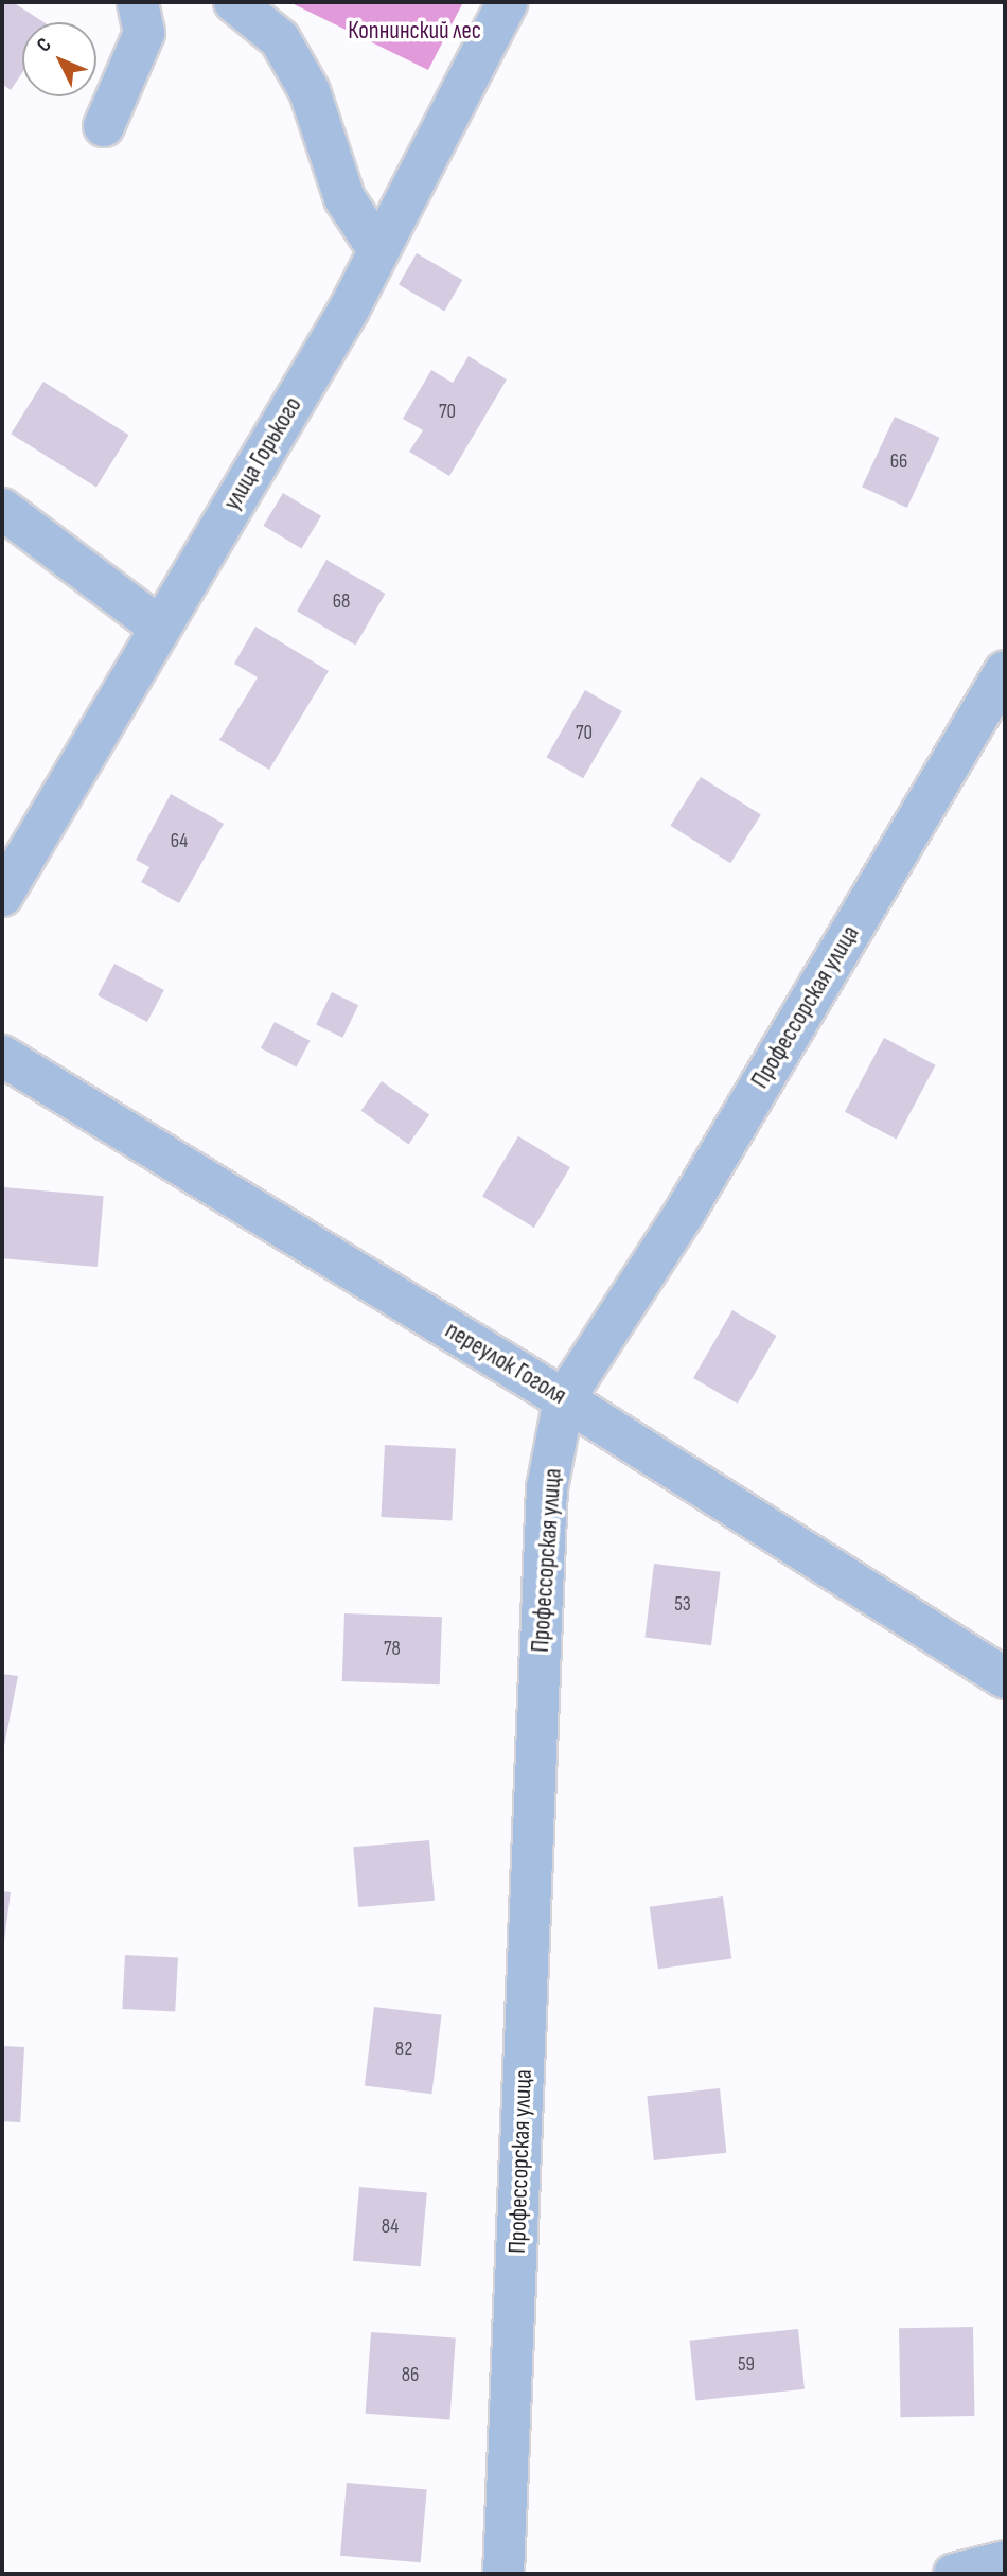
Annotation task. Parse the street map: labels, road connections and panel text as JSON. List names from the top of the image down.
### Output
{
  "streets": {
    "street": ["улица Горького", "Профессорская улица", "переулок Гоголя"]
  },
  "crossings": [
    ["Профессорская улица", "переулок Гоголя"]
  ],
  "parks": ["Копнинский лес"],
  "house_numbers": [
    "70",
    "66",
    "68",
    "70",
    "64",
    "53",
    "78",
    "82",
    "84",
    "59",
    "86"
  ],
  "north": "top left"
}
